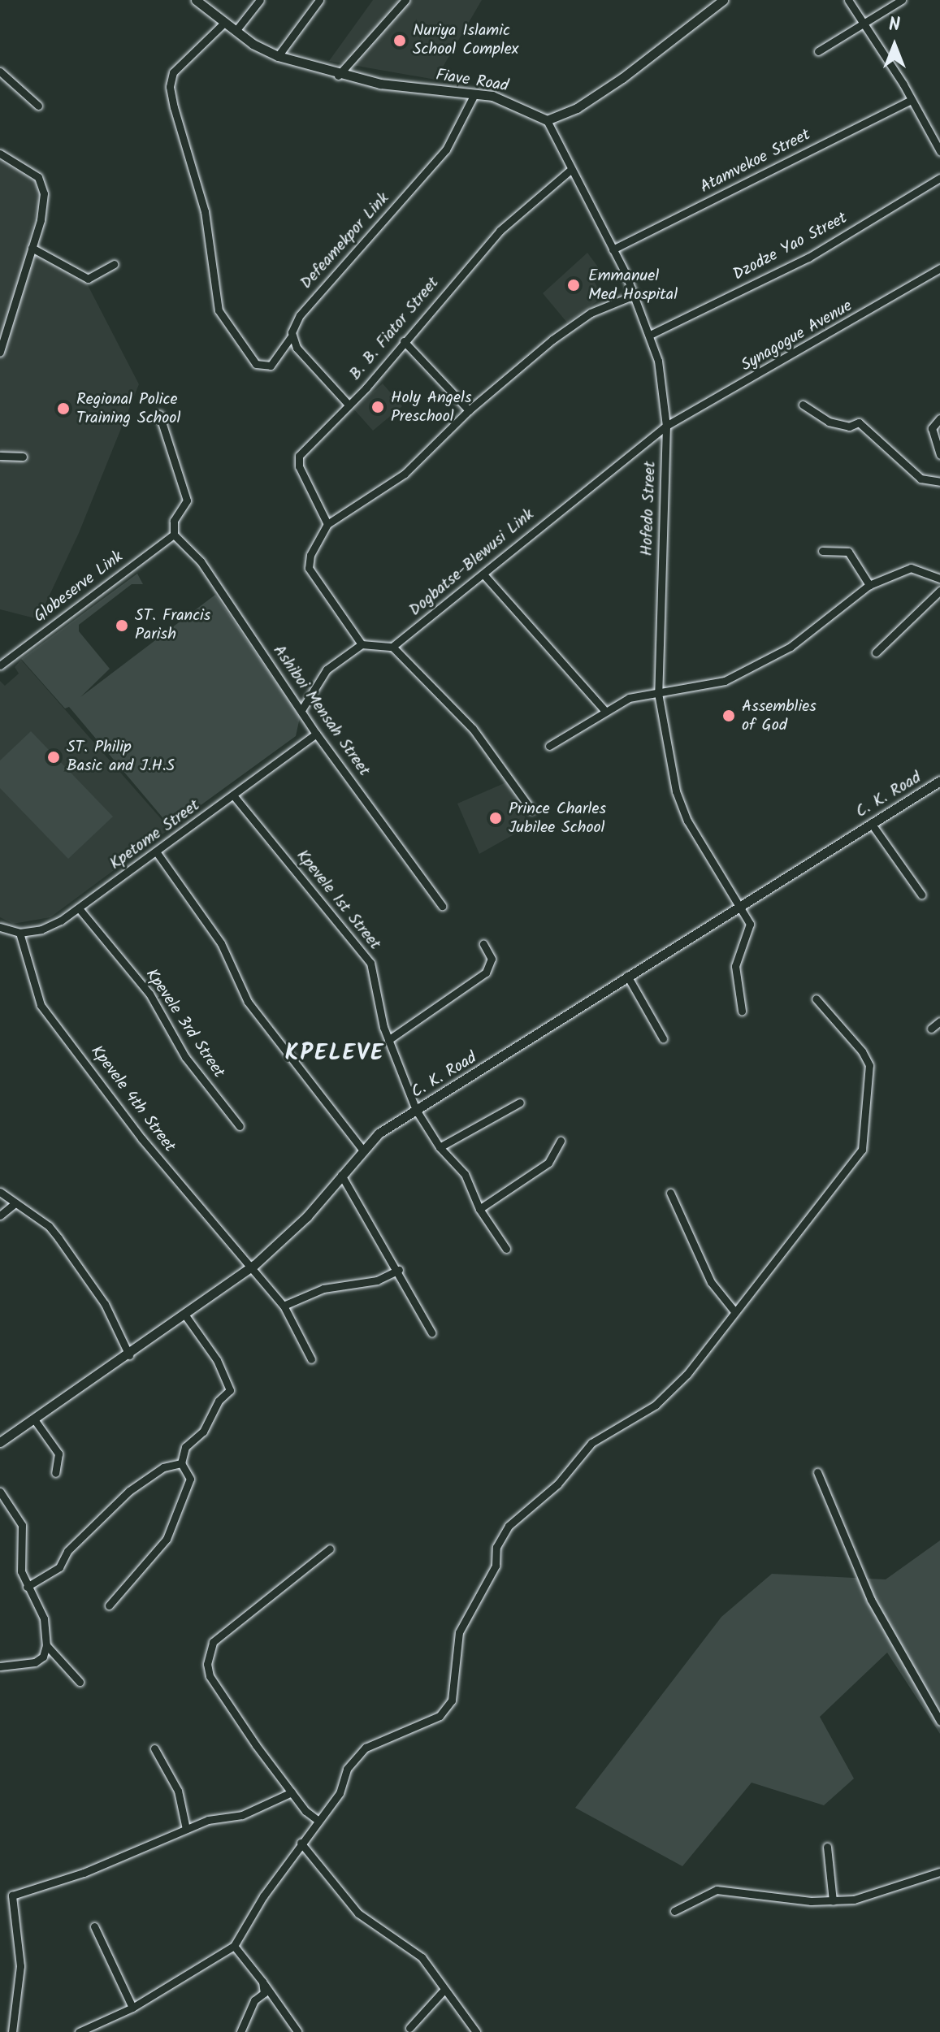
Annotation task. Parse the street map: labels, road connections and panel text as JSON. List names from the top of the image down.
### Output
{
  "streets": {
    "street": [
      "Fiave Road",
      "Atamvekoe Street",
      "Defeamekpor Link",
      "Dzodze Yao Street",
      "B. B. Fiator Street",
      "Synagogue Avenue",
      "Hofedo Street",
      "Dogbatse-Blewusi Link",
      "Globeserve Link",
      "Ashiboi Mensah Street",
      "C. K. Road",
      "Kpetome Street",
      "Kpevele 1st Street",
      "Kpevele 3rd Street",
      "Kpevele 4th Street"
    ]
  },
  "crossings": [
    ["Fiave Road", "Defeamekpor Link"],
    ["Fiave Road", "Hofedo Street"],
    ["Atamvekoe Street", "Hofedo Street"],
    ["Dzodze Yao Street", "Hofedo Street"],
    ["B. B. Fiator Street", "Hofedo Street"],
    ["Synagogue Avenue", "Hofedo Street"],
    ["Synagogue Avenue", "Dogbatse-Blewusi Link"],
    ["Hofedo Street", "Dogbatse-Blewusi Link"],
    ["Hofedo Street", "C. K. Road"],
    ["Globeserve Link", "Ashiboi Mensah Street"],
    ["Ashiboi Mensah Street", "Kpetome Street"],
    ["C. K. Road", "Kpevele 1st Street"],
    ["C. K. Road", "Kpevele 4th Street"],
    ["Kpetome Street", "Kpevele 1st Street"],
    ["Kpetome Street", "Kpevele 3rd Street"],
    ["Kpetome Street", "Kpevele 4th Street"]
  ],
  "districts": ["KPELEVE"],
  "places": [
    "Nuriya Islamic School Complex",
    "Emmanuel Med Hospital",
    "Holy Angels Preschool",
    "Regional Police Training School",
    "ST. Francis Parish",
    "Assemblies of God",
    "ST. Philip Basic and J.H.S",
    "Prince Charles Jubilee School"
  ],
  "north": "top"
}
